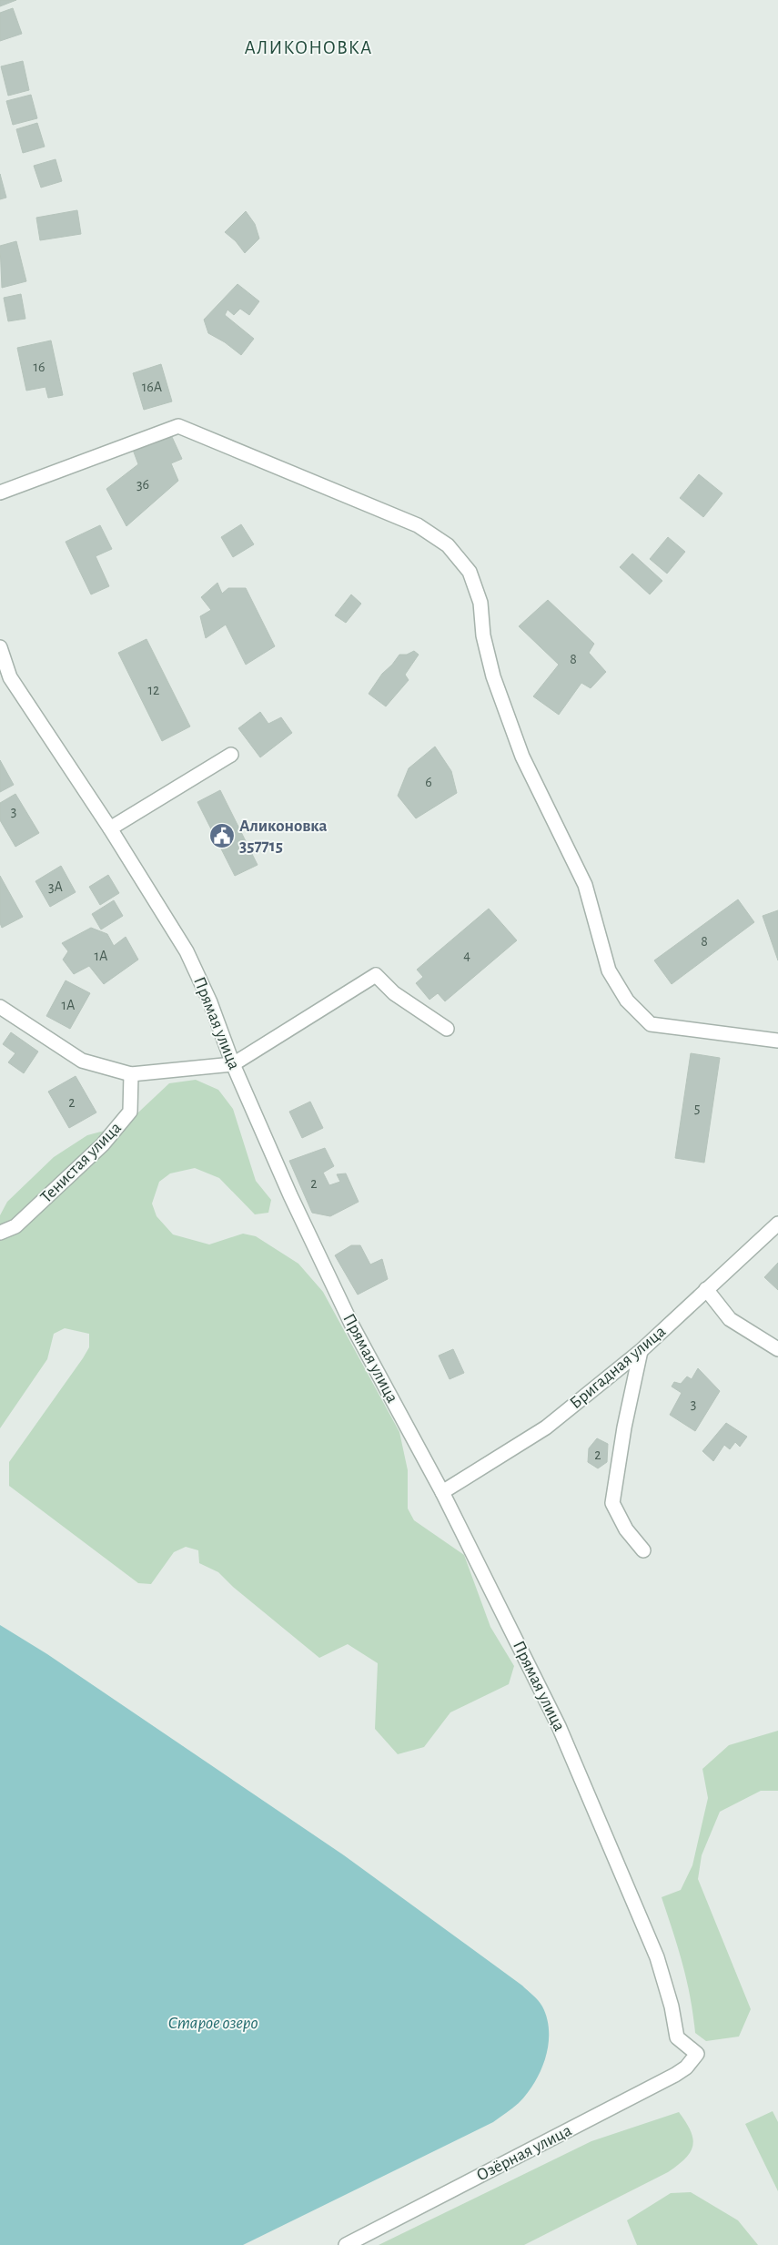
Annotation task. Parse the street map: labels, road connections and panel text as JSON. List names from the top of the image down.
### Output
{
  "streets": {
    "street": [
      "Прямая улица",
      "Тенистая улица",
      "Бригадная улица",
      "Озёрная улица"
    ]
  },
  "crossings": [
    ["Прямая улица", "Бригадная улица"],
    ["Прямая улица", "Озёрная улица"]
  ],
  "districts": ["АЛИКОНОВКА"],
  "water": ["Старое озеро"],
  "places": {
    "public building": ["Аликоновка 357715"]
  },
  "house_numbers": [
    "16",
    "16А",
    "36",
    "8",
    "12",
    "6",
    "3",
    "3А",
    "8",
    "4",
    "1А",
    "1А",
    "2",
    "5",
    "2",
    "3",
    "2"
  ]
}
